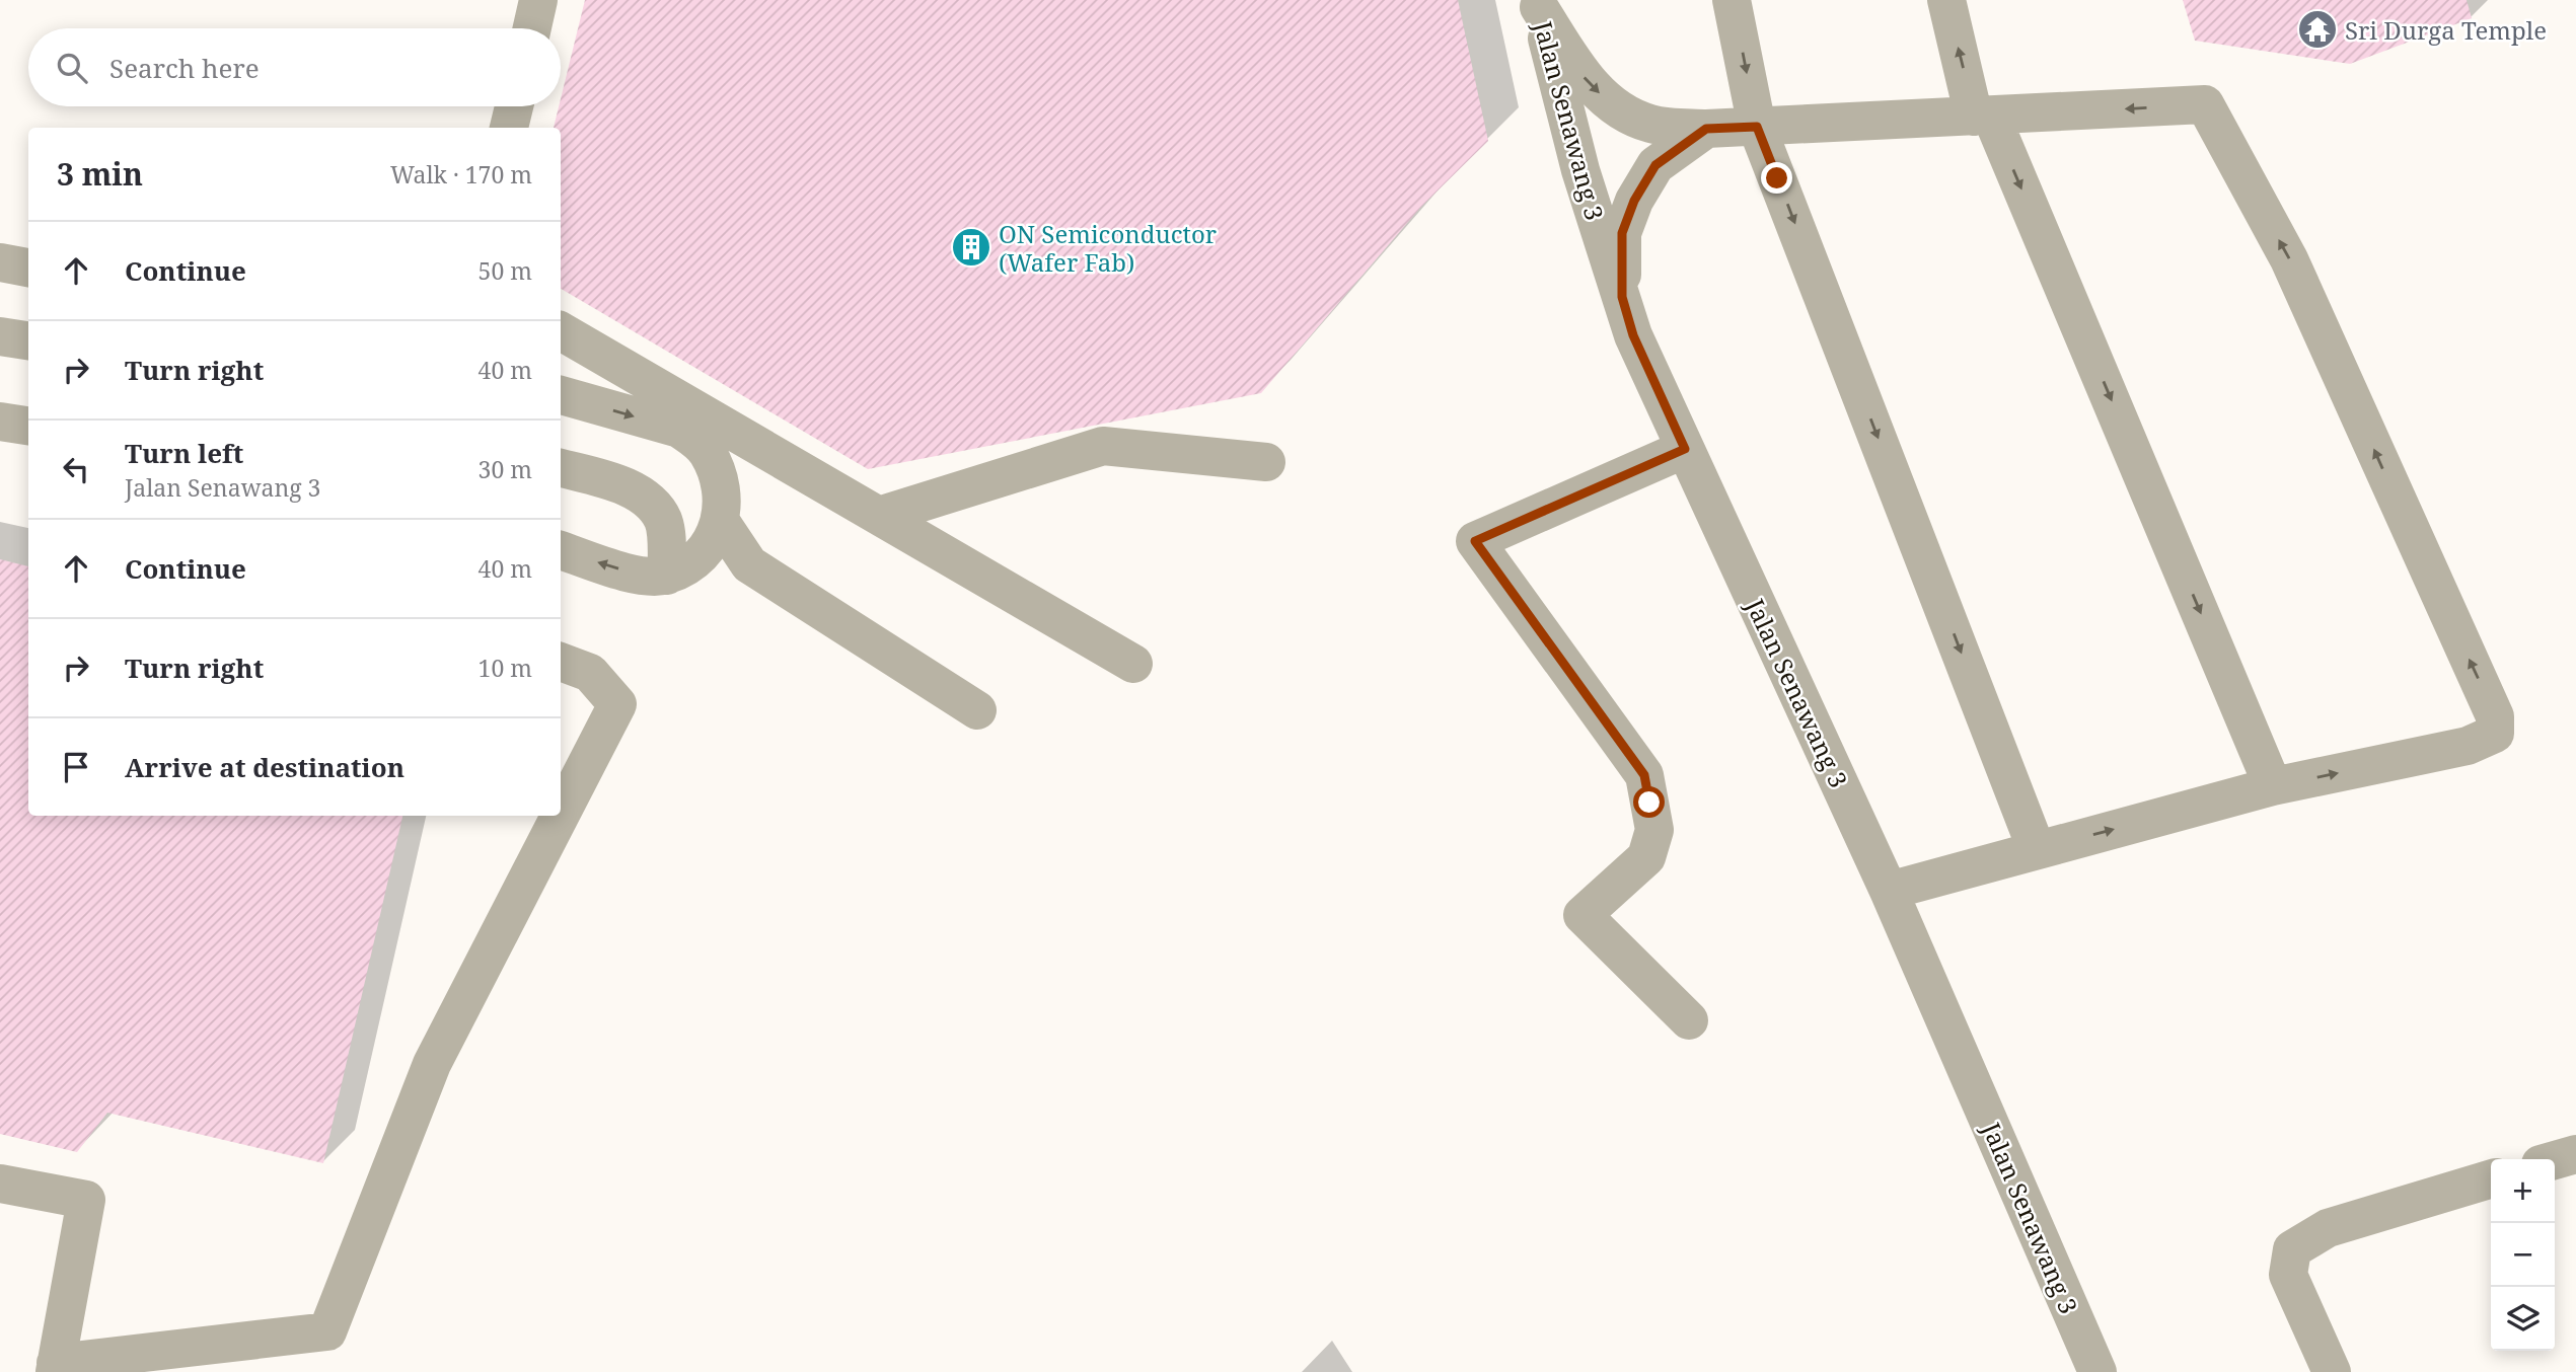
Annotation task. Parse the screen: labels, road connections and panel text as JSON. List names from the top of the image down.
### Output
{
  "streets": {
    "street": ["Jalan Senawang 3"]
  },
  "places": {
    "temple": ["Sri Durga Temple"],
    "building": ["ON Semiconductor (Wafer Fab)"]
  },
  "page": {
    "search": "Search here",
    "heading": ["3 min", "Walk · 170 m"],
    "list": [
      ["Continue", "50 m"],
      ["Turn right", "40 m"],
      ["Turn left", "Jalan Senawang 3", "30 m"],
      ["Continue", "40 m"],
      ["Turn right", "10 m"],
      "Arrive at destination"
    ],
    "map_buttons": ["+", "−"]
  }
}
